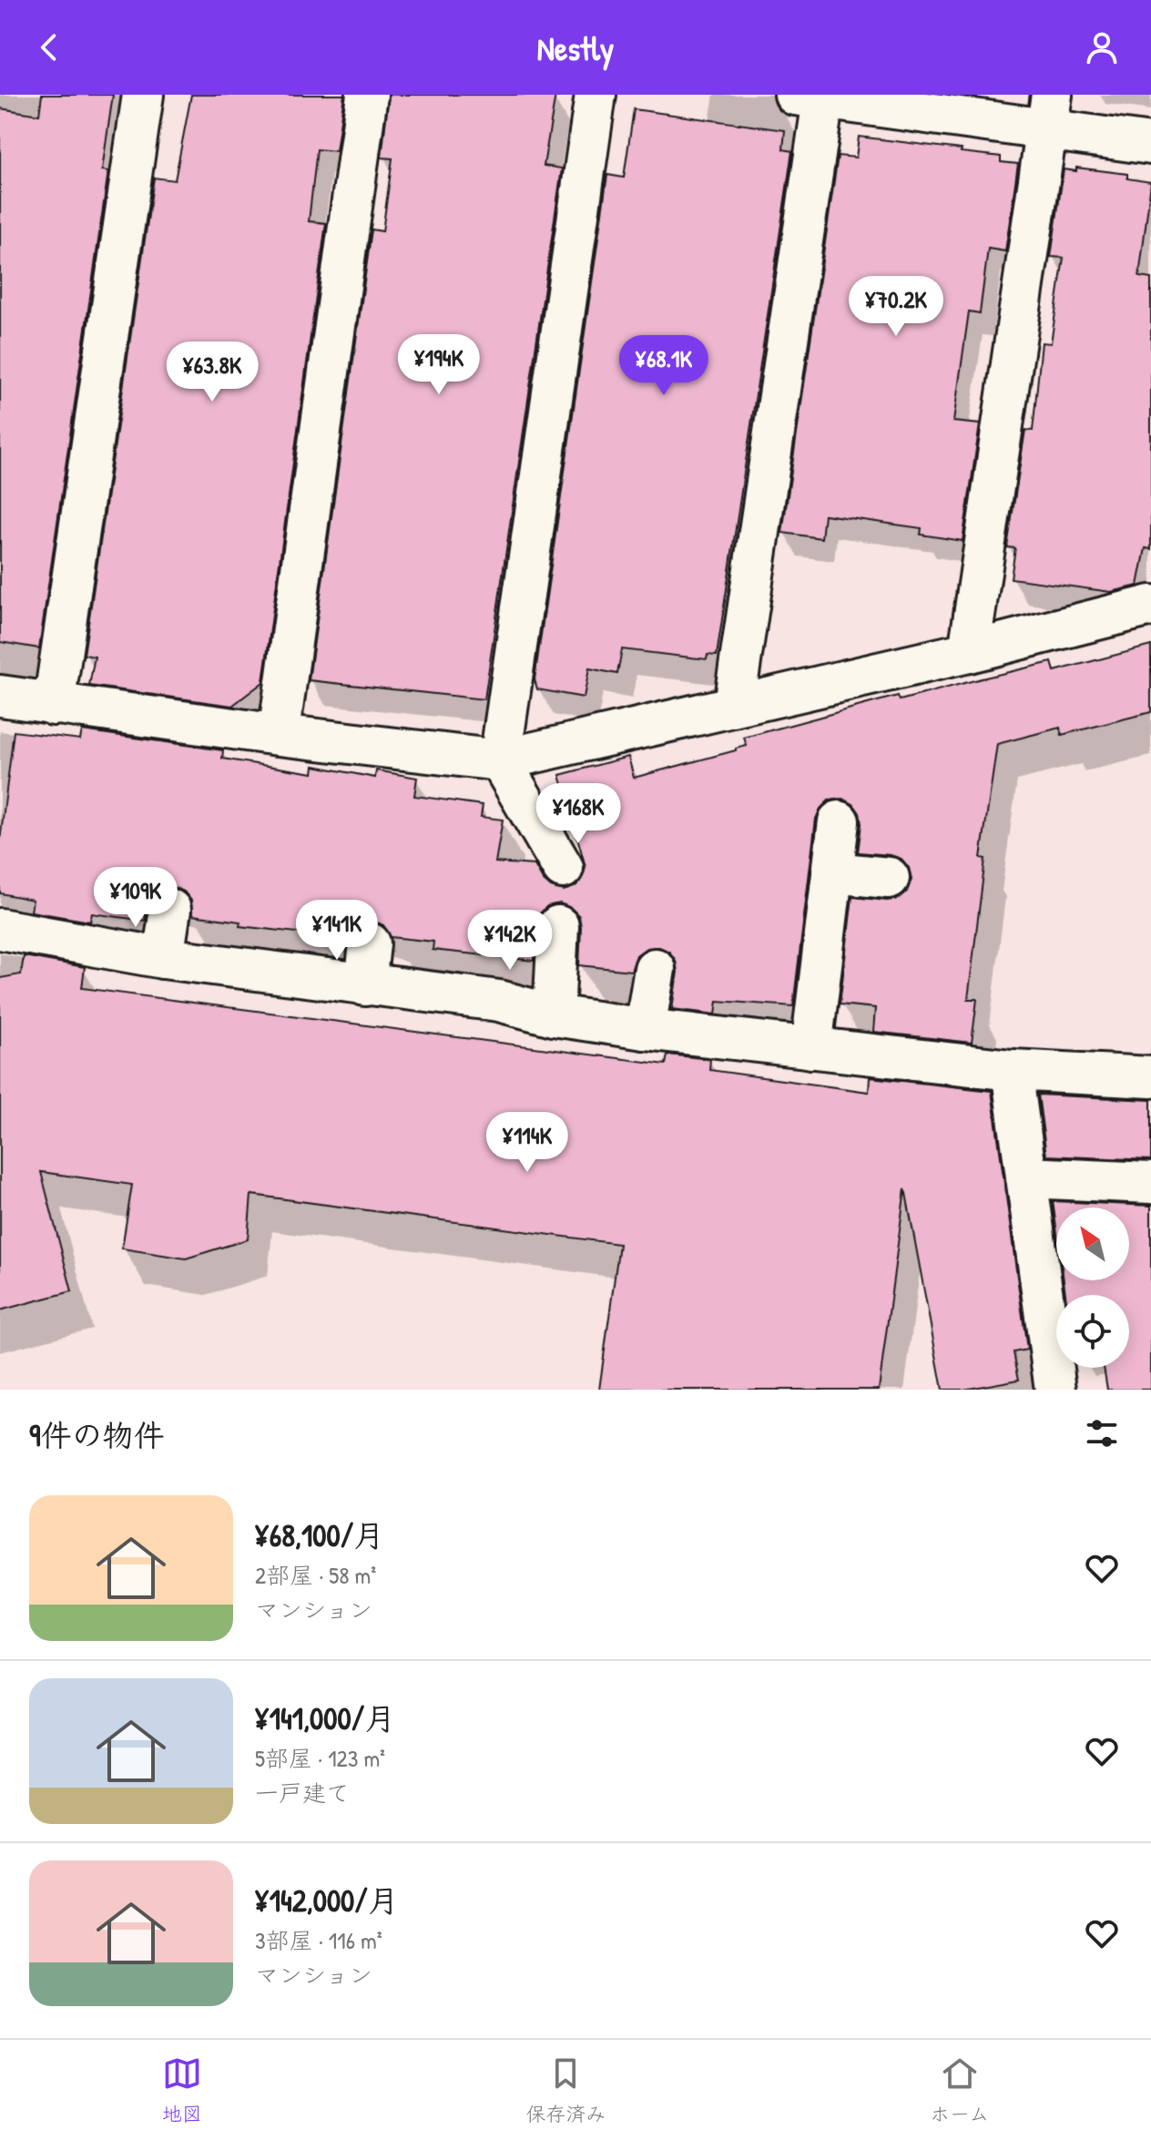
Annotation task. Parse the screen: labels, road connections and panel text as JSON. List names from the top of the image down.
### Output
{
  "north": "top left",
  "page": {
    "header": "Nestly",
    "price": [
      "¥70.2K",
      "¥194K",
      "¥68.1K",
      "¥63.8K",
      "¥168K",
      "¥109K",
      "¥141K",
      "¥142K",
      "¥114K"
    ],
    "heading": "9件の物件",
    "list": [
      {
        "name": "¥68,100/月",
        "note": "2部屋 · 58 m² · マンション"
      },
      {
        "name": "¥141,000/月",
        "note": "5部屋 · 123 m² · 一戸建て"
      },
      {
        "name": "¥142,000/月",
        "note": "3部屋 · 116 m² · マンション"
      }
    ],
    "tabs": ["地図", "保存済み", "ホーム"]
  }
}
